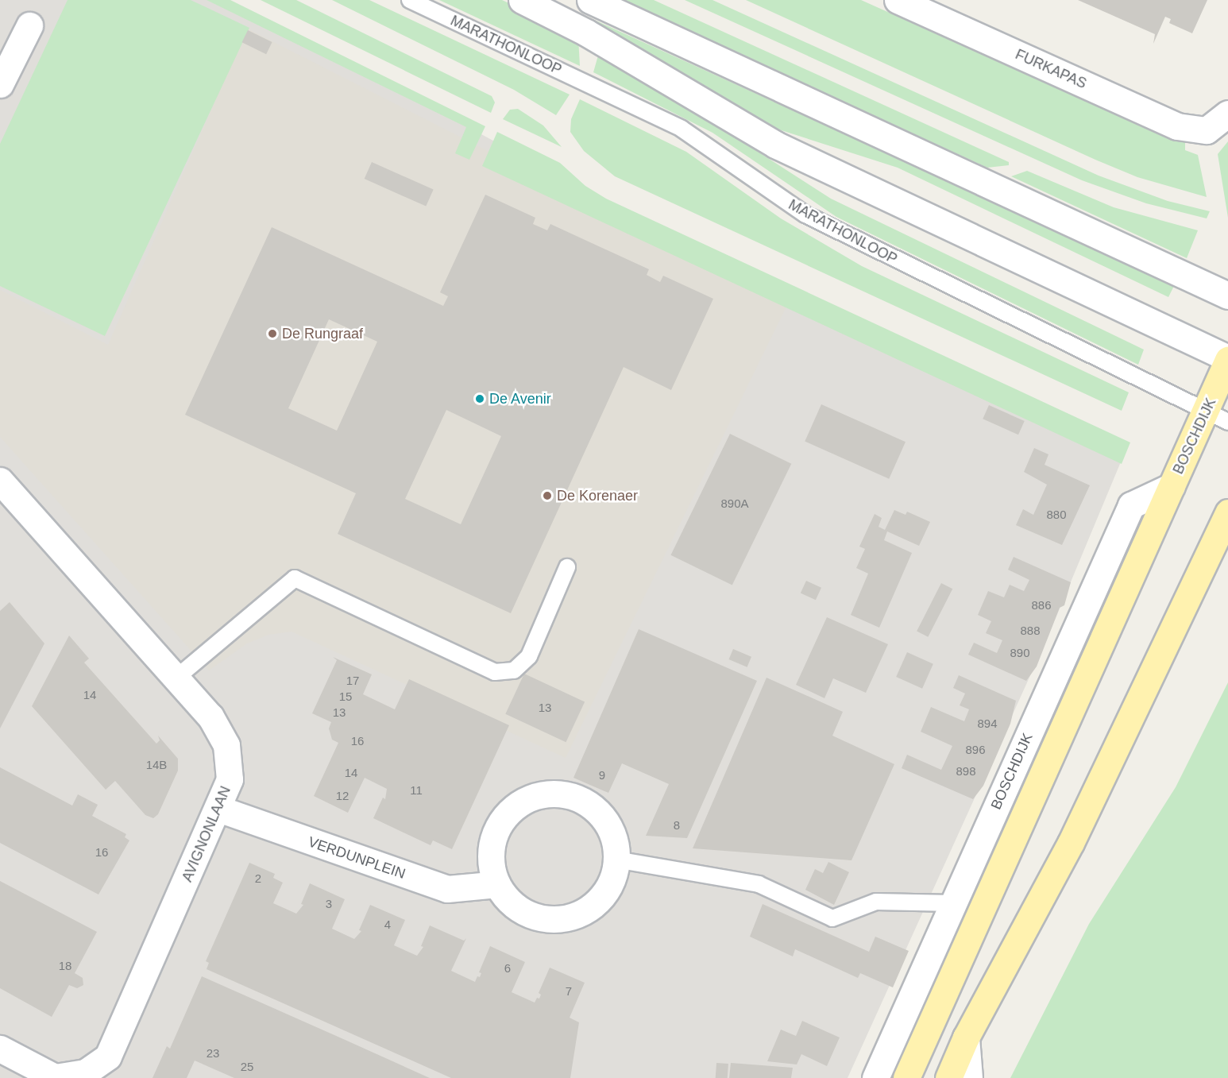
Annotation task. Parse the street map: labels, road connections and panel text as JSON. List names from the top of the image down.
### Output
{
  "streets": {
    "main road": ["BOSCHDIJK"],
    "street": ["FURKAPAS", "AVIGNONLAAN", "VERDUNPLEIN"],
    "lane": ["MARATHONLOOP"]
  },
  "crossings": [
    ["MARATHONLOOP", "BOSCHDIJK"],
    ["AVIGNONLAAN", "VERDUNPLEIN"]
  ],
  "places": ["De Rungraaf", "De Avenir", "De Korenaer"],
  "house_numbers": [
    "890A",
    "880",
    "886",
    "888",
    "890",
    "17",
    "14",
    "15",
    "13",
    "13",
    "894",
    "16",
    "896",
    "14B",
    "898",
    "14",
    "9",
    "11",
    "12",
    "8",
    "16",
    "2",
    "3",
    "4",
    "18",
    "6",
    "7",
    "23",
    "25"
  ]
}
